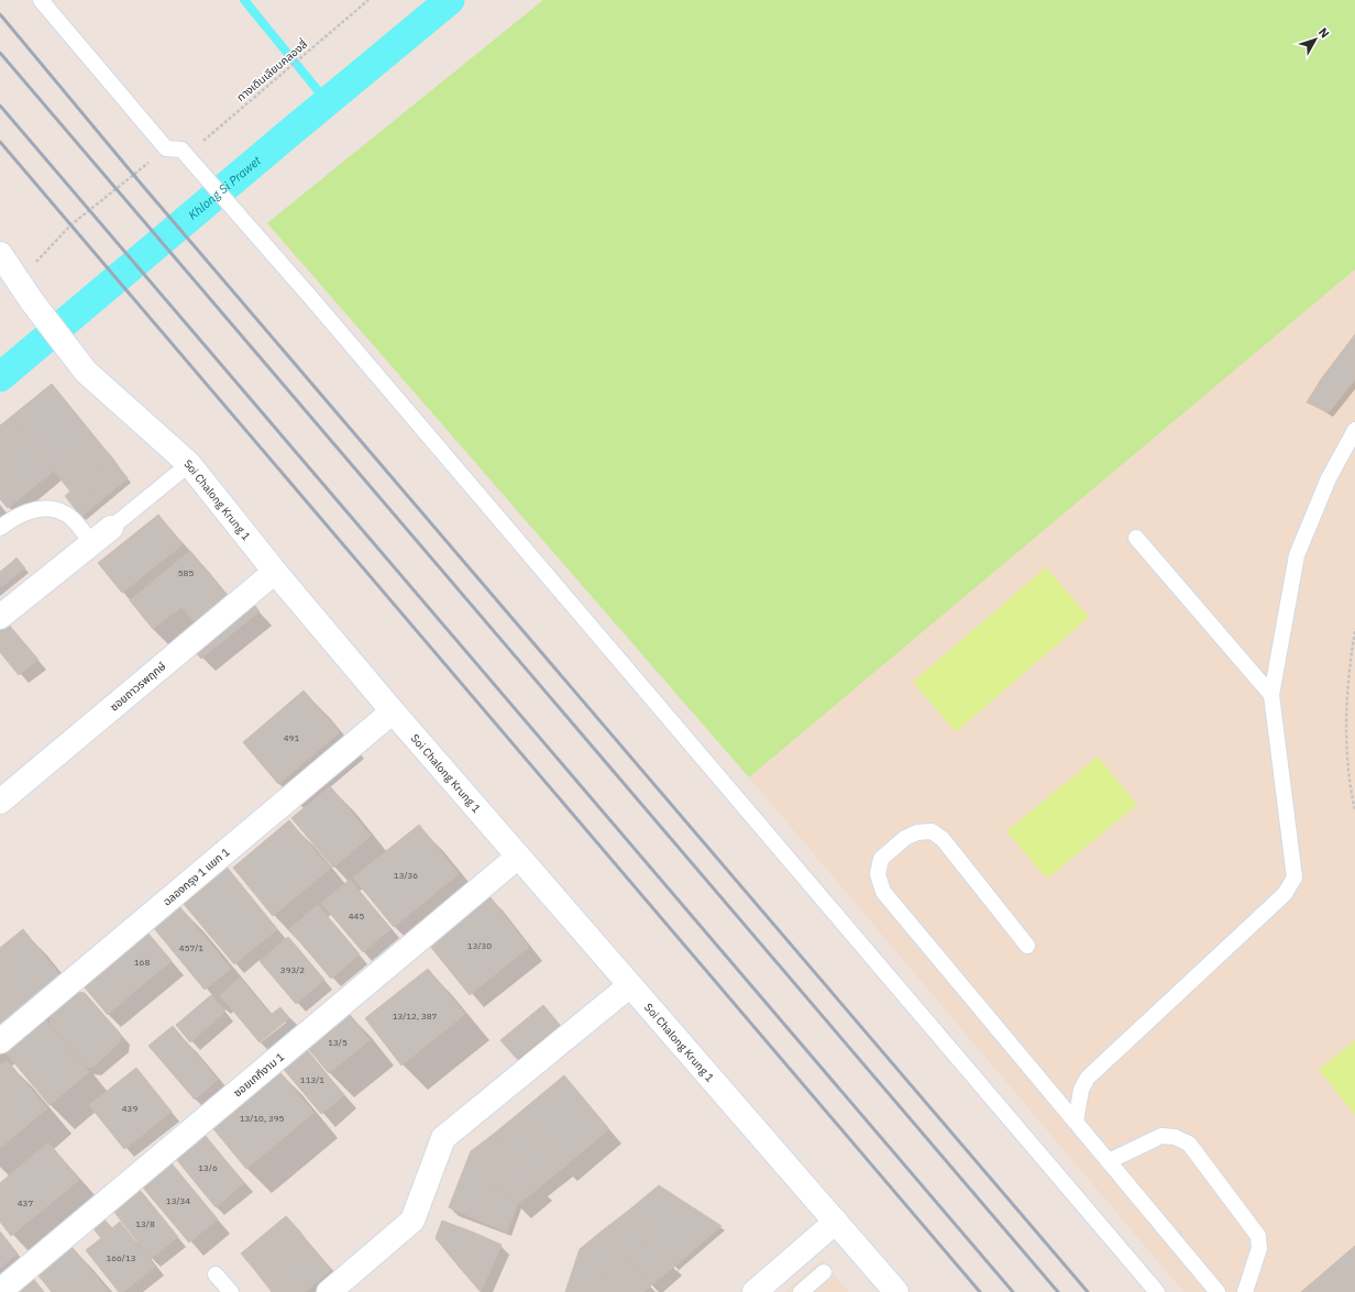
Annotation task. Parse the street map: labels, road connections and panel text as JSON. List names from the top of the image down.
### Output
{
  "streets": {
    "street": [
      "Soi Chalong Krung 1",
      "ซอยถาวรพฤกษ์",
      "ฉลองกรุง 1 แยก 1",
      "ซอยเกกีงาม 1"
    ],
    "path": ["ทางเดินเลียบคลองสี่"]
  },
  "crossings": [
    ["ทางเดินเลียบคลองสี่", "Soi Chalong Krung 1"],
    ["Soi Chalong Krung 1", "ซอยถาวรพฤกษ์"],
    ["Soi Chalong Krung 1", "ฉลองกรุง 1 แยก 1"],
    ["Soi Chalong Krung 1", "ซอยเกกีงาม 1"]
  ],
  "water": ["Khlong Si Prawet"],
  "house_numbers": [
    "585",
    "491",
    "13/36",
    "445",
    "13/30",
    "457/1",
    "168",
    "393/2",
    "13/12, 387",
    "13/5",
    "113/1",
    "439",
    "13/10, 395",
    "13/6",
    "13/34",
    "437",
    "13/8",
    "166/13"
  ],
  "north": "top right"
}
